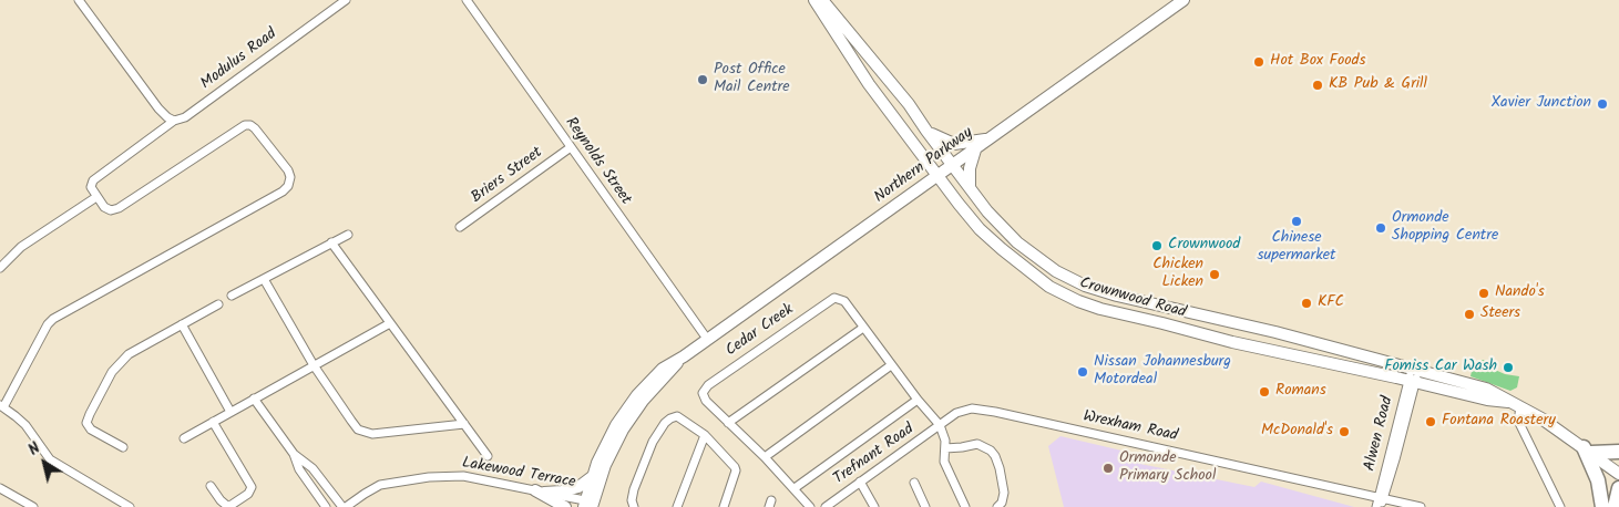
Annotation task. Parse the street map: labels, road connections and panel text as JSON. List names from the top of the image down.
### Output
{
  "streets": {
    "main road": ["Northern Parkway", "Crownwood Road"],
    "street": [
      "Modulus Road",
      "Reynolds Street",
      "Briers Street",
      "Cedar Creek",
      "Wrexham Road",
      "Alwen Road",
      "Trefnant Road",
      "Lakewood Terrace"
    ]
  },
  "crossings": [
    ["Reynolds Street", "Northern Parkway"],
    ["Reynolds Street", "Briers Street"],
    ["Northern Parkway", "Crownwood Road"],
    ["Northern Parkway", "Lakewood Terrace"],
    ["Crownwood Road", "Alwen Road"],
    ["Cedar Creek", "Wrexham Road"],
    ["Cedar Creek", "Trefnant Road"],
    ["Wrexham Road", "Alwen Road"],
    ["Wrexham Road", "Trefnant Road"]
  ],
  "places": [
    "Hot Box Foods",
    "Post Office Mail Centre",
    "KB Pub & Grill",
    "Xavier Junction",
    "Chinese supermarket",
    "Ormonde Shopping Centre",
    "Crownwood",
    "Chicken Licken",
    "Nando's",
    "KFC",
    "Steers",
    "Fomiss Car Wash",
    "Nissan Johannesburg Motordeal",
    "Romans",
    "Fontana Roastery",
    "McDonald's",
    "Ormonde Primary School"
  ],
  "north": "top left"
}
